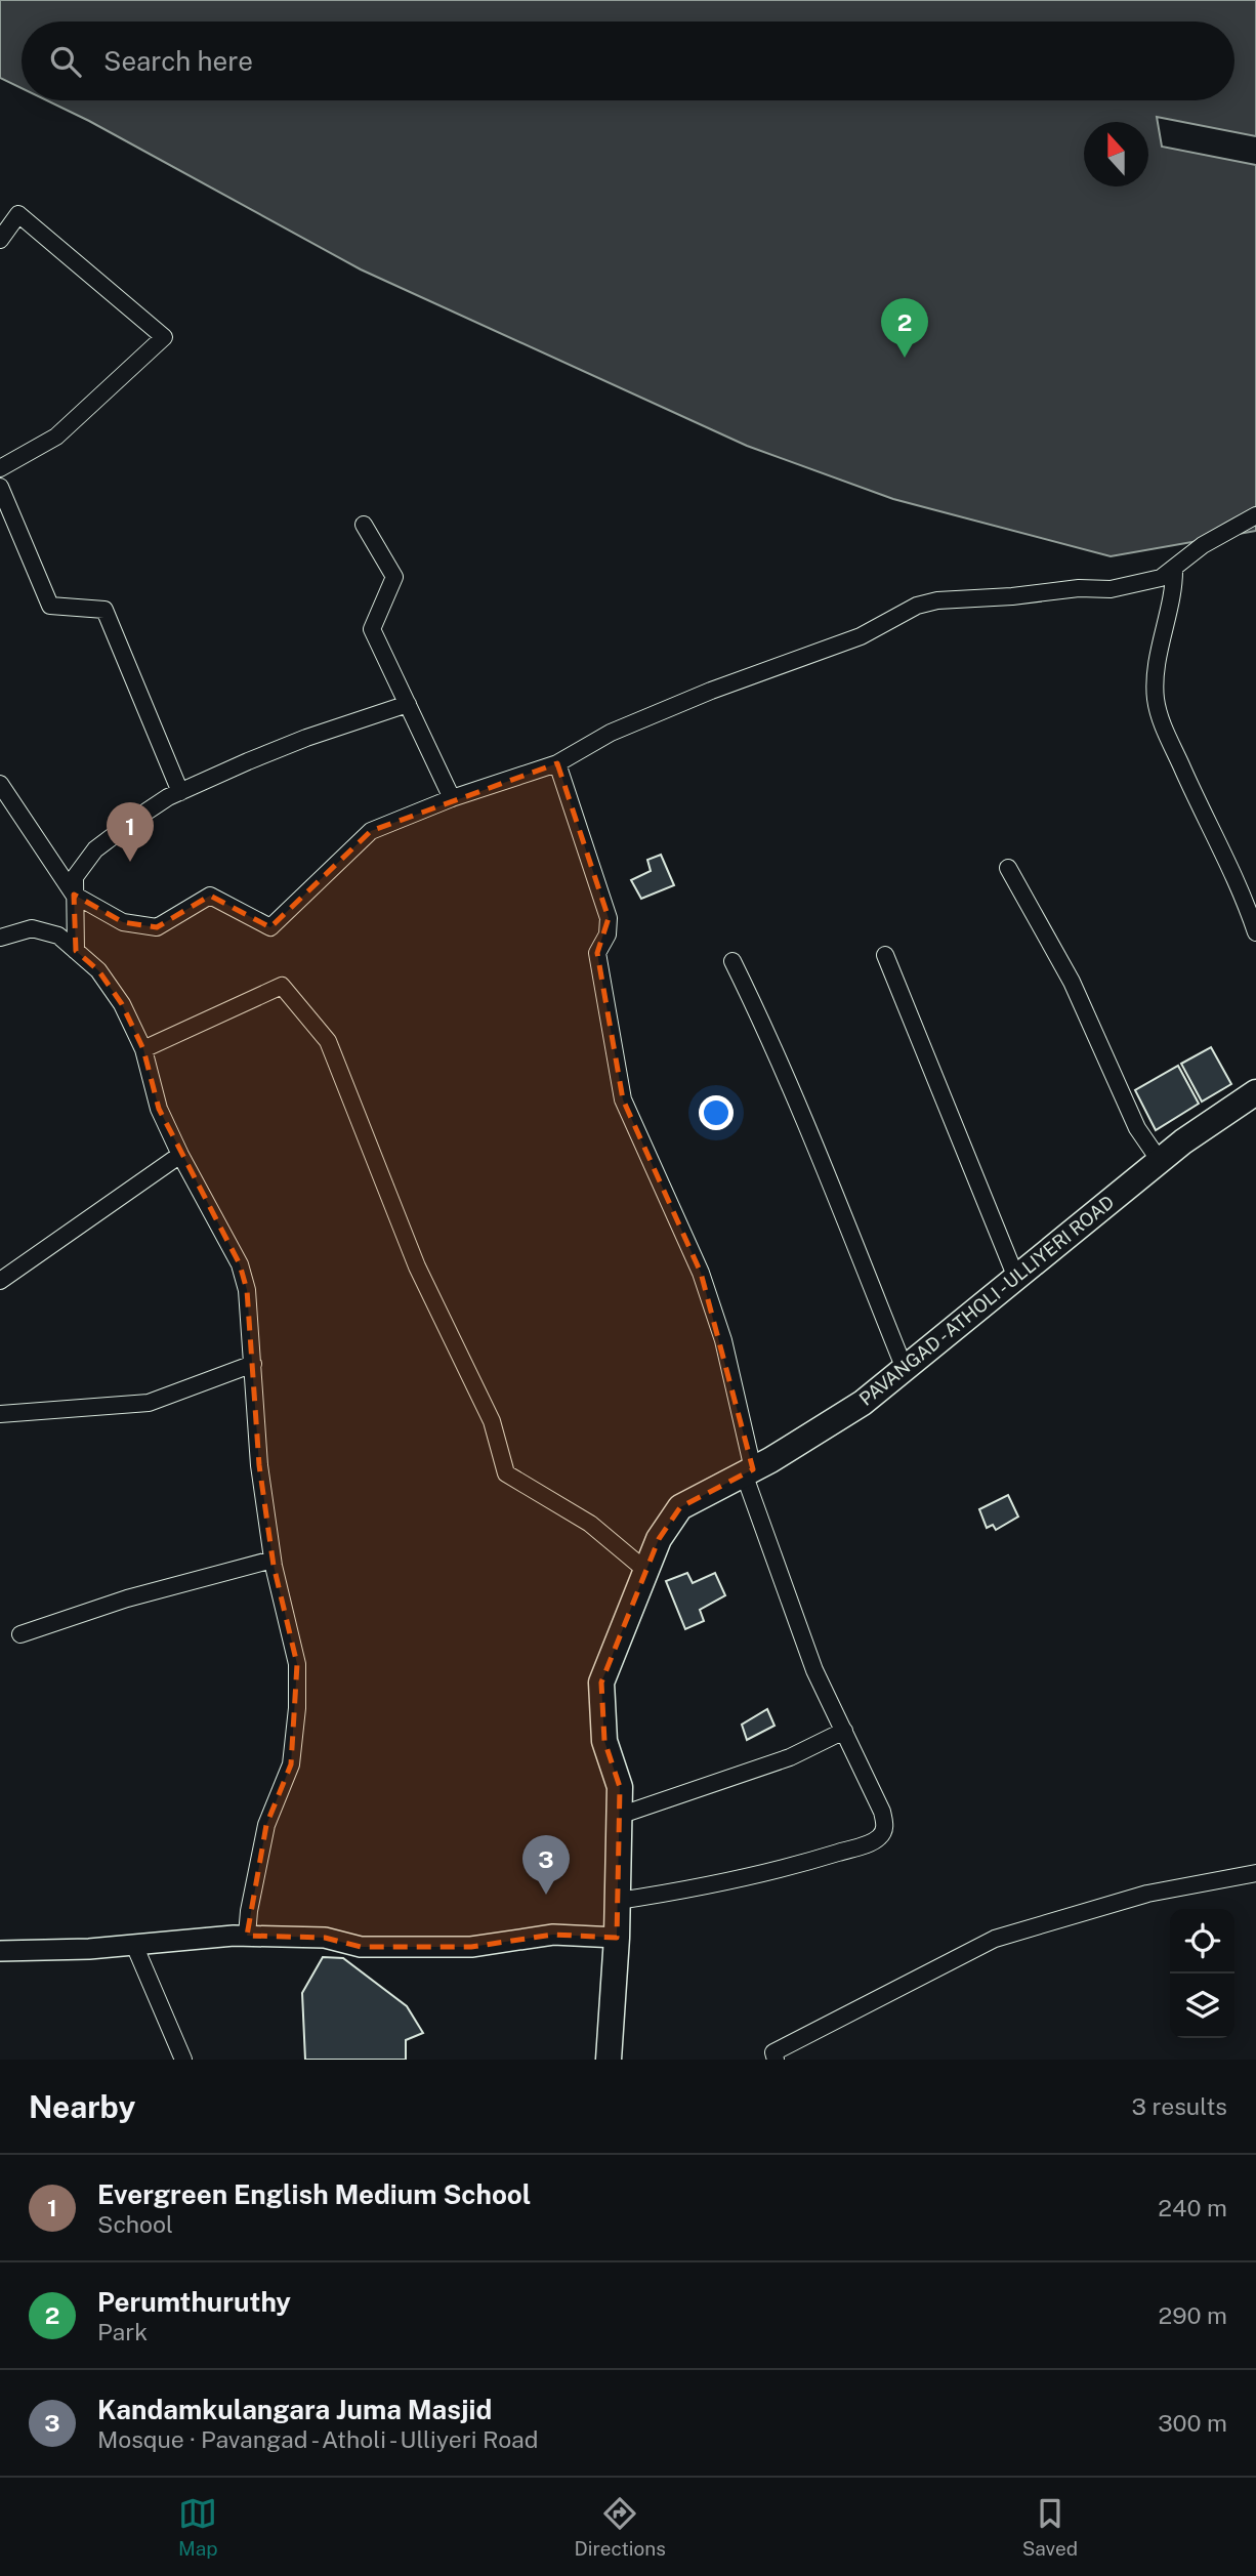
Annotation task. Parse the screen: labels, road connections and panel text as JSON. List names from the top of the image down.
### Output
{
  "streets": {
    "main road": ["PAVANGAD - ATHOLI - ULLIYERI ROAD"]
  },
  "north": "top",
  "page": {
    "search": "Search here",
    "pins": ["2", "1", "3"],
    "heading": ["Nearby", "3 results"],
    "list": [
      {
        "mark": "1",
        "name": "Evergreen English Medium School",
        "note": "School",
        "value": "240 m"
      },
      {
        "mark": "2",
        "name": "Perumthuruthy",
        "note": "Park",
        "value": "290 m"
      },
      {
        "mark": "3",
        "name": "Kandamkulangara Juma Masjid",
        "note": "Mosque · Pavangad - Atholi - Ulliyeri Road",
        "value": "300 m"
      }
    ],
    "nav": ["Map", "Directions", "Saved"]
  }
}
